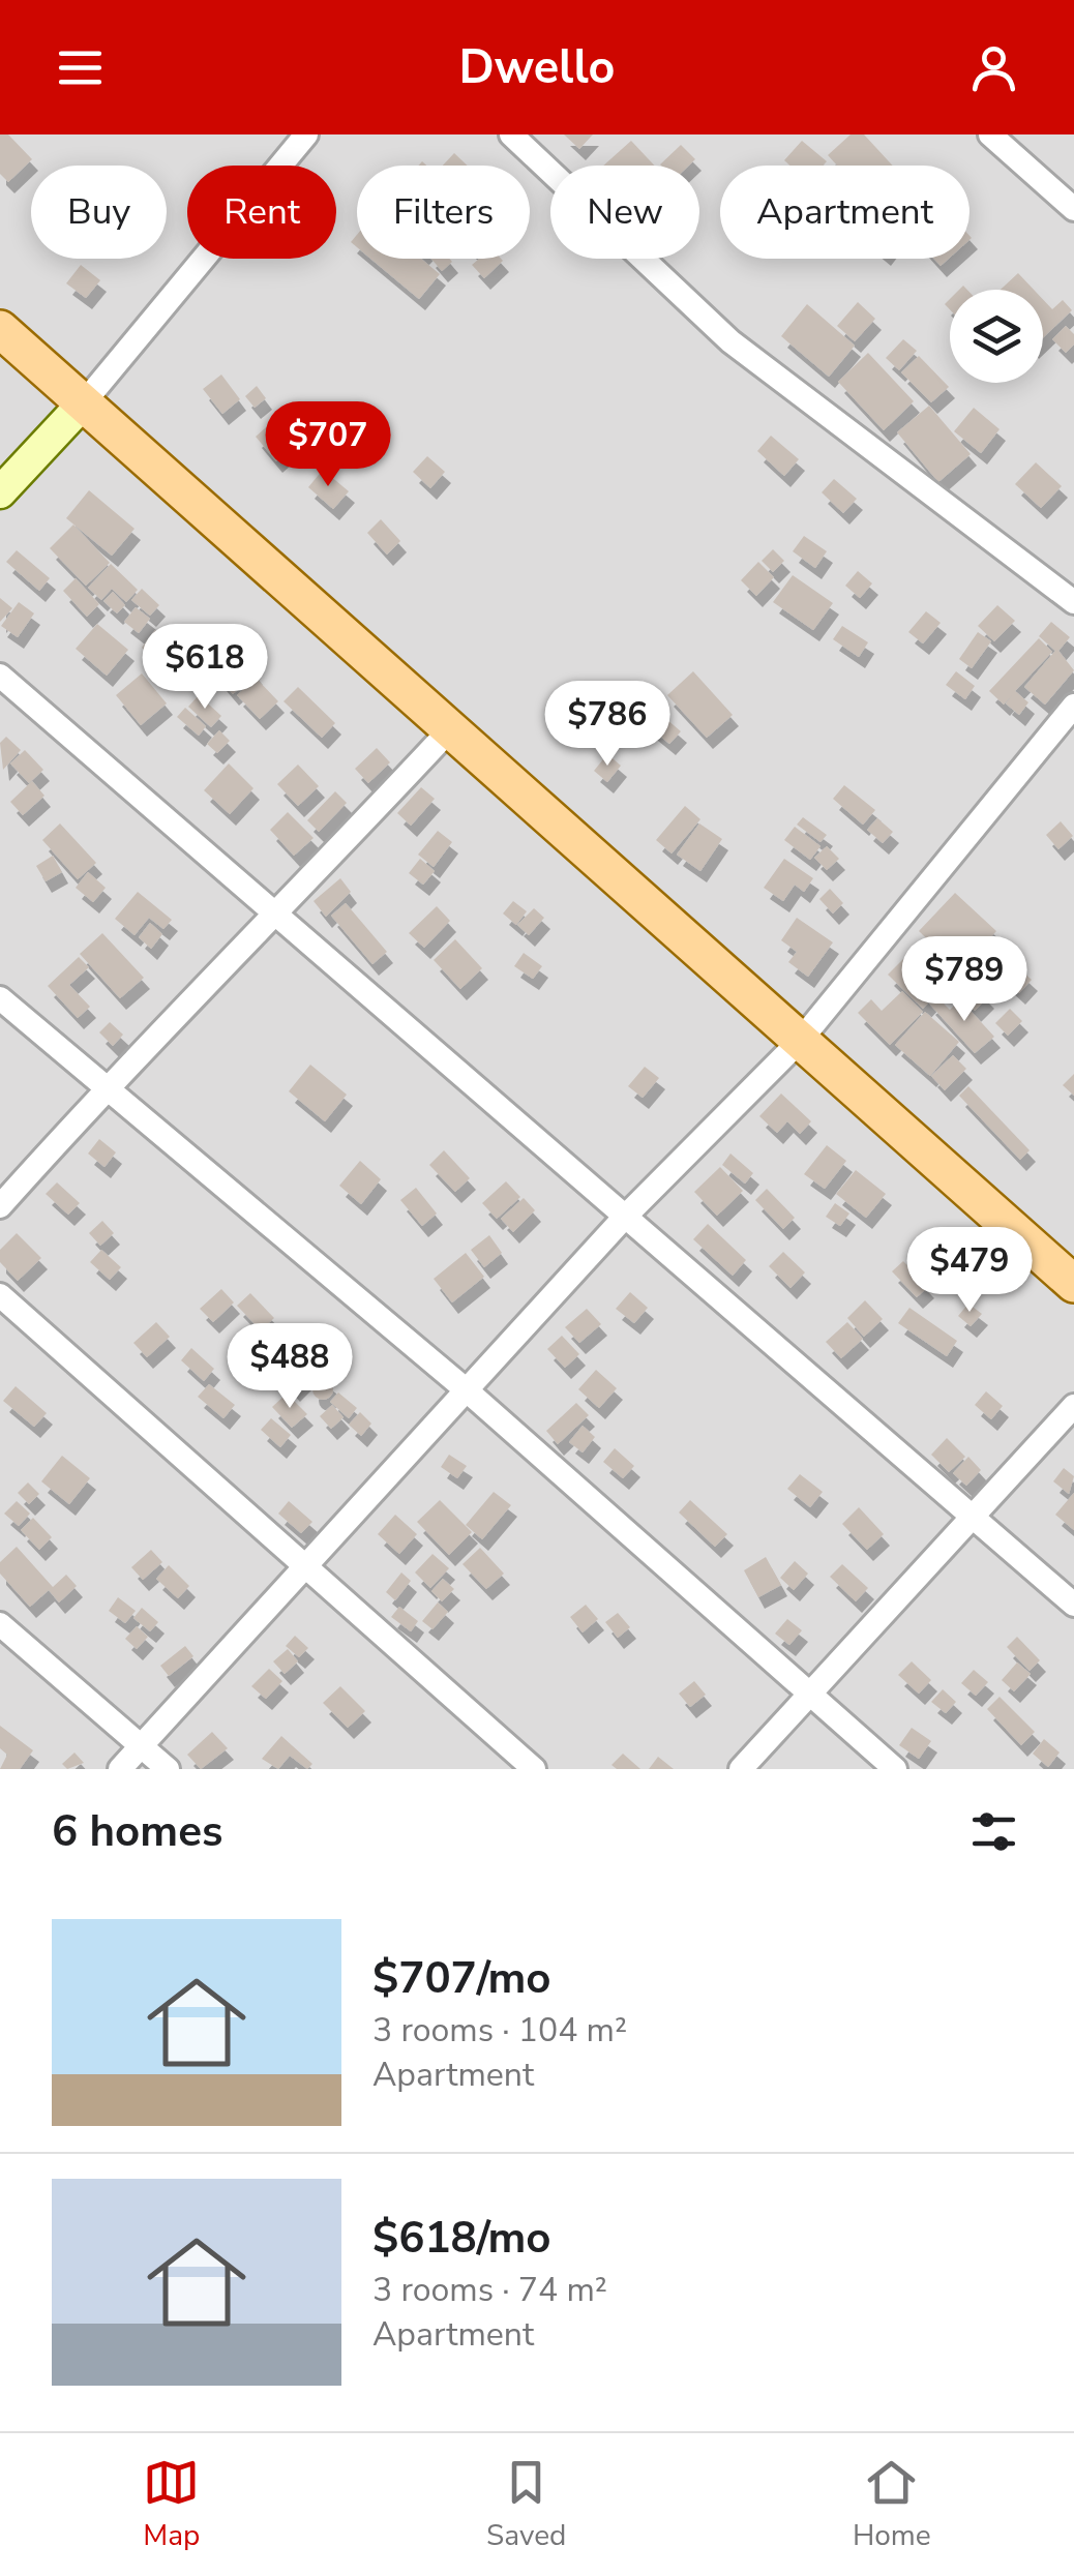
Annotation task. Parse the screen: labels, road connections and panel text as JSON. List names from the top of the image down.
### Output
{
  "page": {
    "header": "Dwello",
    "chip": [
      "Buy",
      "Rent",
      "Filters",
      "New",
      "Apartment"
    ],
    "price": [
      "$707",
      "$618",
      "$786",
      "$789",
      "$479",
      "$488"
    ],
    "heading": "6 homes",
    "list": [
      {
        "name": "$707/mo",
        "note": "3 rooms · 104 m² · Apartment"
      },
      {
        "name": "$618/mo",
        "note": "3 rooms · 74 m² · Apartment"
      }
    ],
    "tabs": ["Map", "Saved", "Home"]
  }
}
